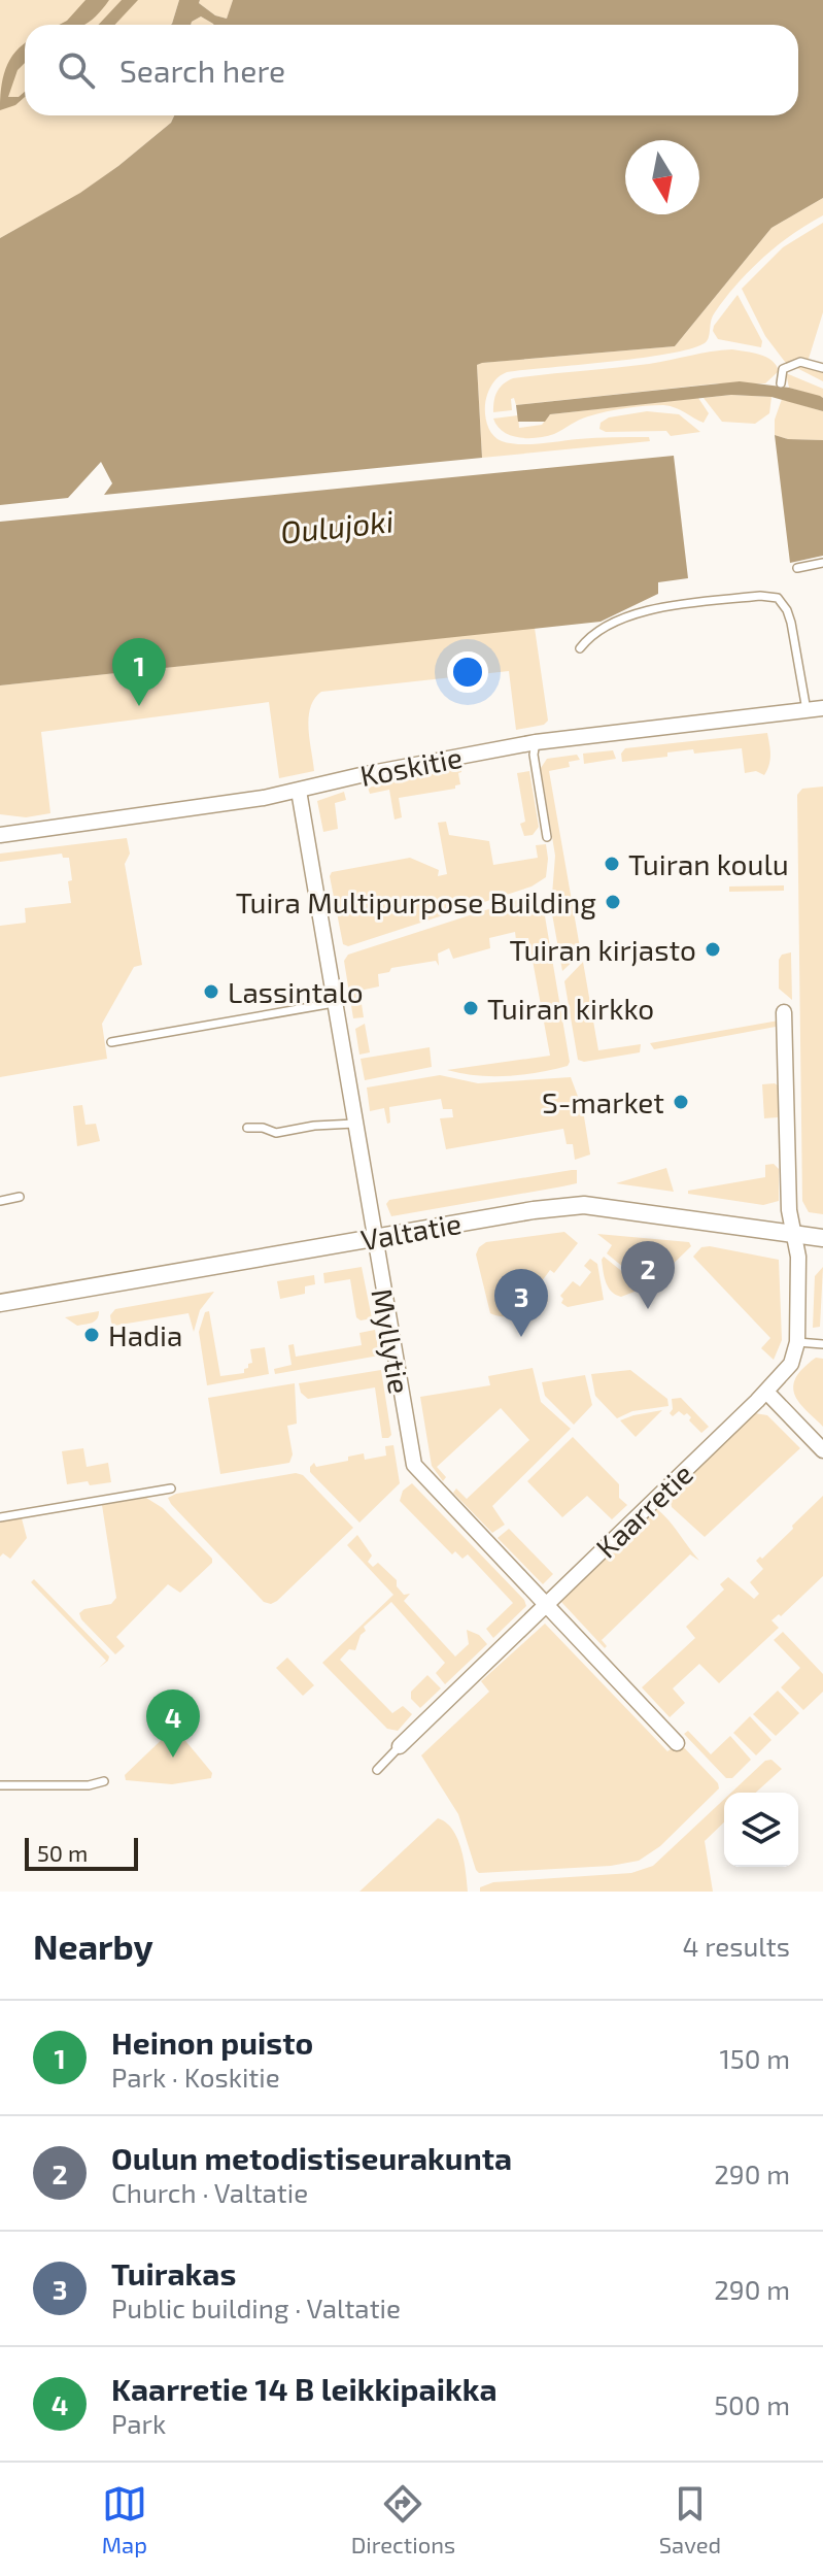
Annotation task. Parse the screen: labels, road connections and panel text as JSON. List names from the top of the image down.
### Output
{
  "streets": {
    "street": [
      "Koskitie",
      "Valtatie",
      "Myllytie",
      "Kaarretie"
    ]
  },
  "crossings": [
    ["Koskitie", "Myllytie"],
    ["Valtatie", "Myllytie"],
    ["Valtatie", "Kaarretie"],
    ["Myllytie", "Kaarretie"]
  ],
  "water": ["Oulujoki"],
  "places": [
    "Tuiran koulu",
    "Tuira Multipurpose Building",
    "Tuiran kirjasto",
    "Lassintalo",
    "Tuiran kirkko",
    "S-market",
    "Hadia"
  ],
  "scale_bar": "50 m",
  "north": "bottom",
  "page": {
    "search": "Search here",
    "pins": [
      "1",
      "2",
      "3",
      "4"
    ],
    "scale": "50 m",
    "heading": ["Nearby", "4 results"],
    "list": [
      {
        "mark": "1",
        "name": "Heinon puisto",
        "note": "Park · Koskitie",
        "value": "150 m"
      },
      {
        "mark": "2",
        "name": "Oulun metodistiseurakunta",
        "note": "Church · Valtatie",
        "value": "290 m"
      },
      {
        "mark": "3",
        "name": "Tuirakas",
        "note": "Public building · Valtatie",
        "value": "290 m"
      },
      {
        "mark": "4",
        "name": "Kaarretie 14 B leikkipaikka",
        "note": "Park",
        "value": "500 m"
      }
    ],
    "nav": ["Map", "Directions", "Saved"]
  }
}
